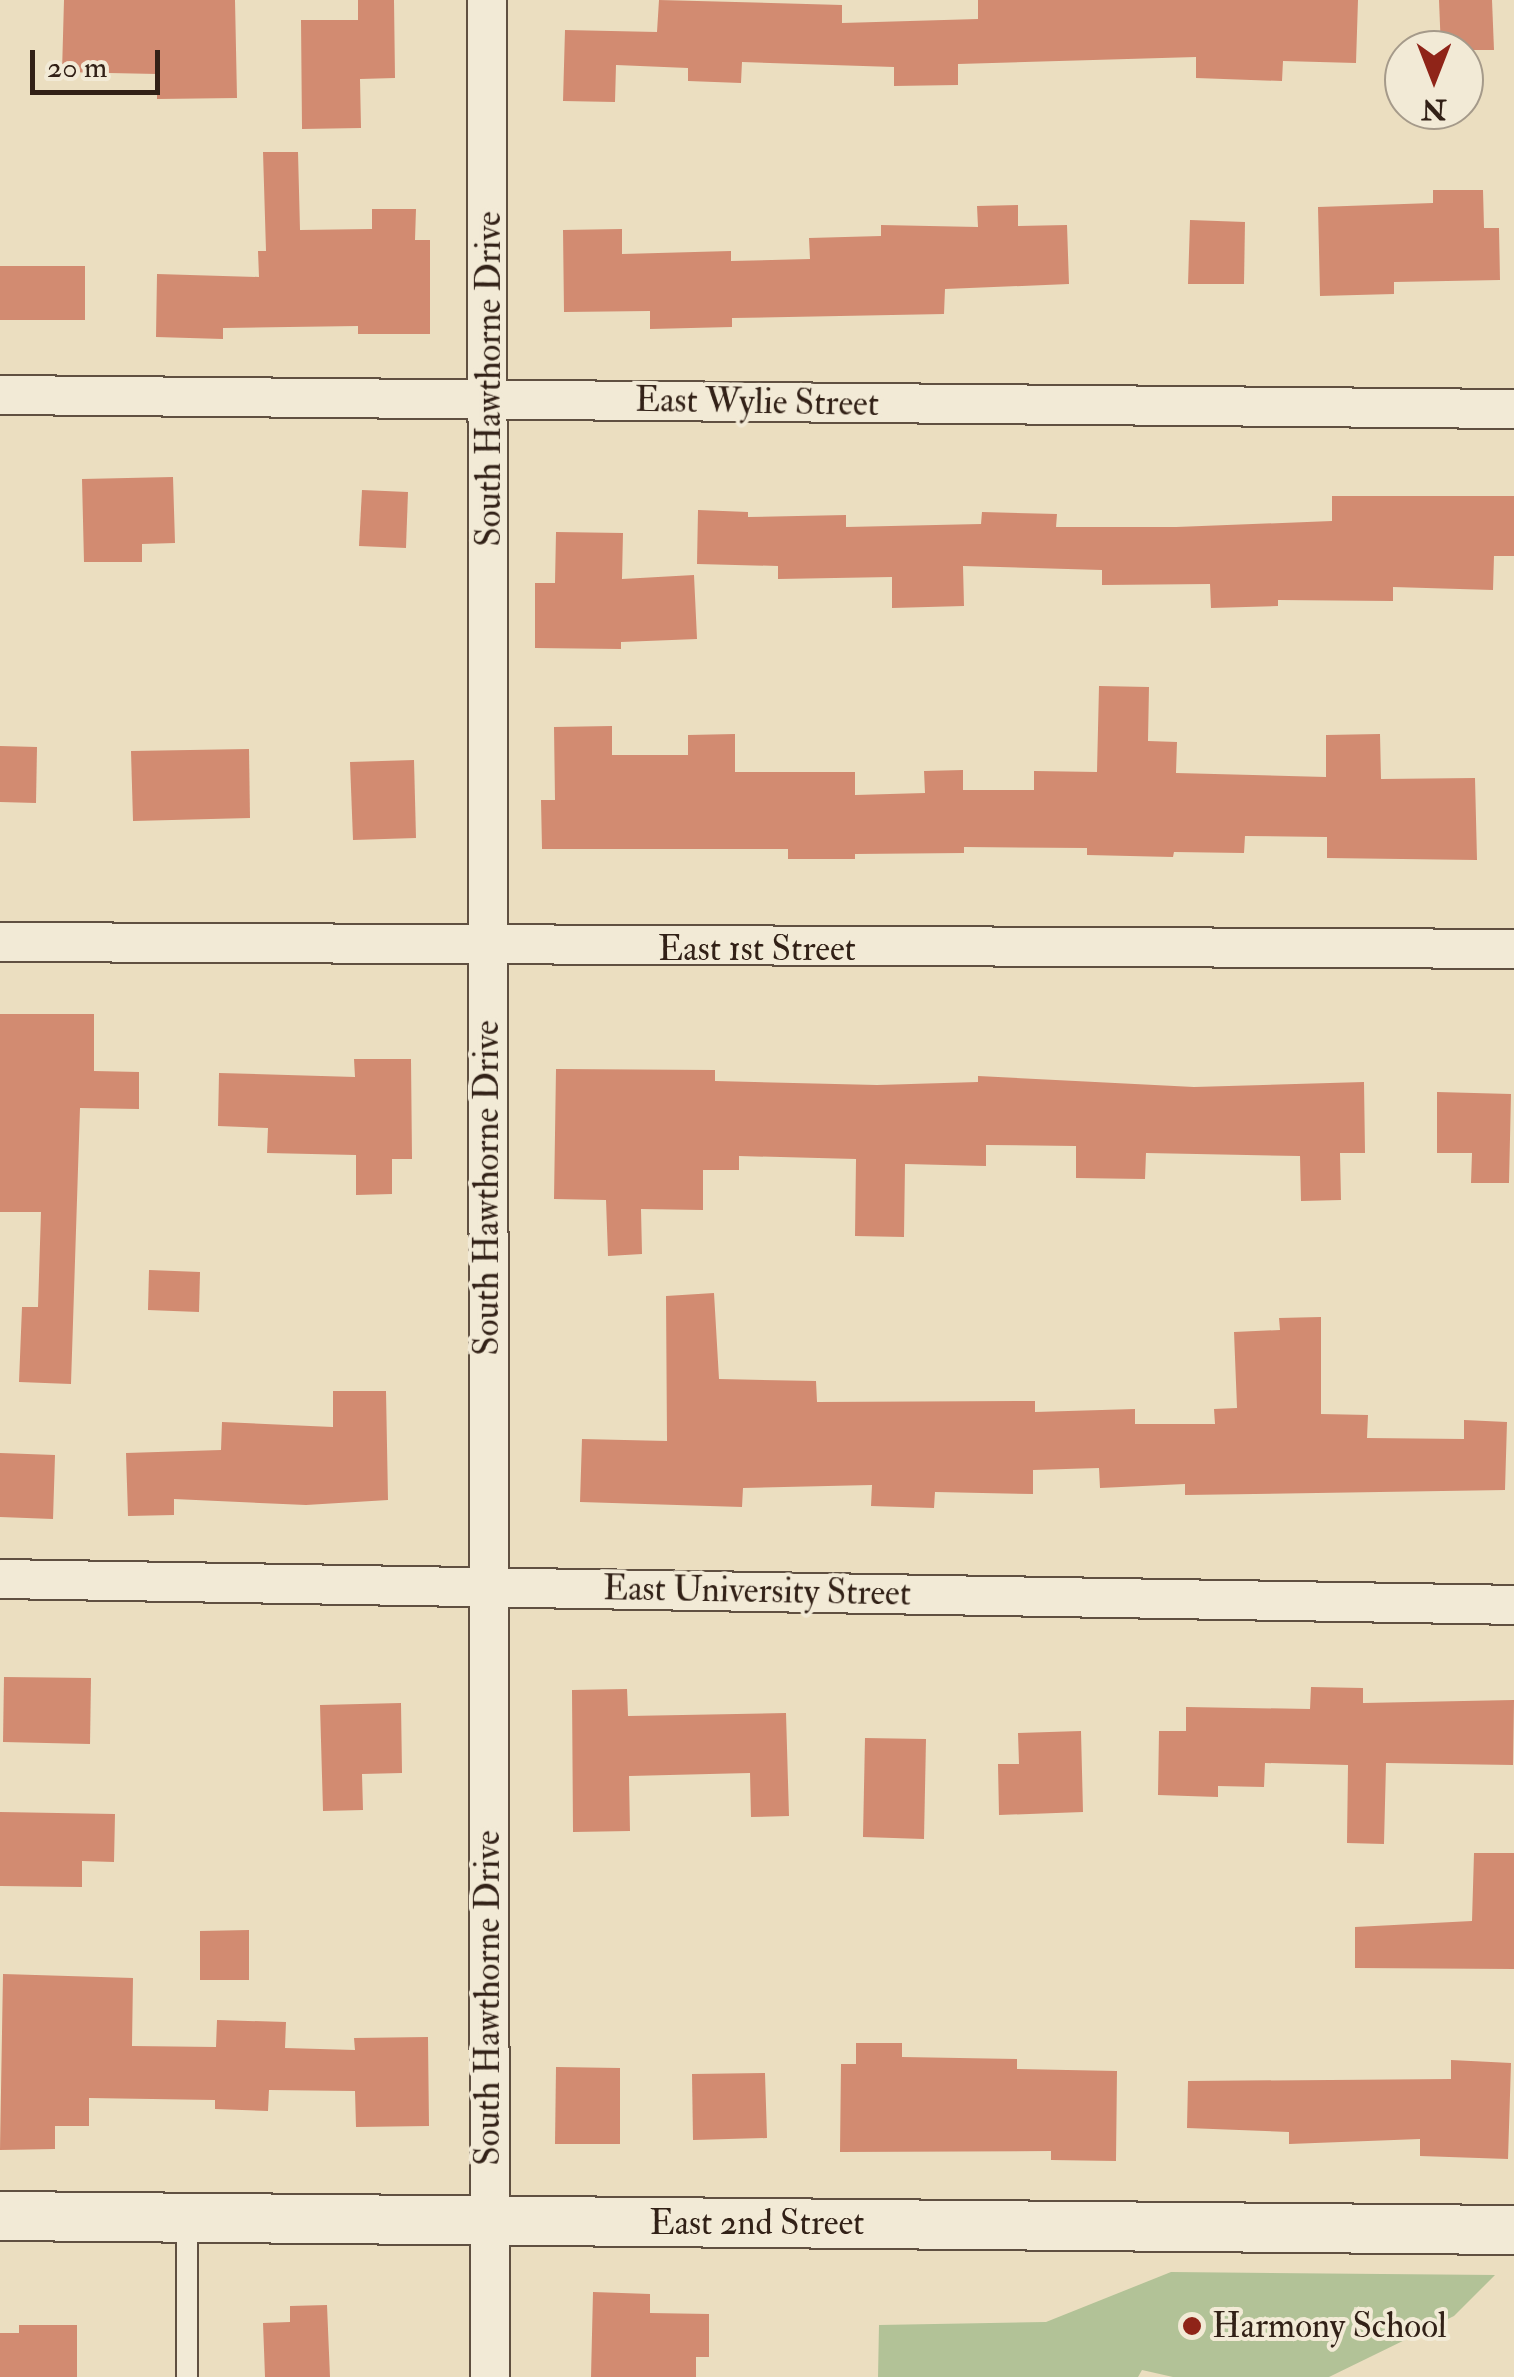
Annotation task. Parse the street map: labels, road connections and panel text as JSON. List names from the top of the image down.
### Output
{
  "streets": {
    "street": [
      "South Hawthorne Drive",
      "East Wylie Street",
      "East 1st Street",
      "East University Street",
      "East 2nd Street"
    ]
  },
  "crossings": [
    ["South Hawthorne Drive", "East Wylie Street"],
    ["South Hawthorne Drive", "East 1st Street"],
    ["South Hawthorne Drive", "East University Street"],
    ["South Hawthorne Drive", "East 2nd Street"]
  ],
  "places": ["Harmony School"],
  "scale_bar": "20 m",
  "north": "bottom"
}
